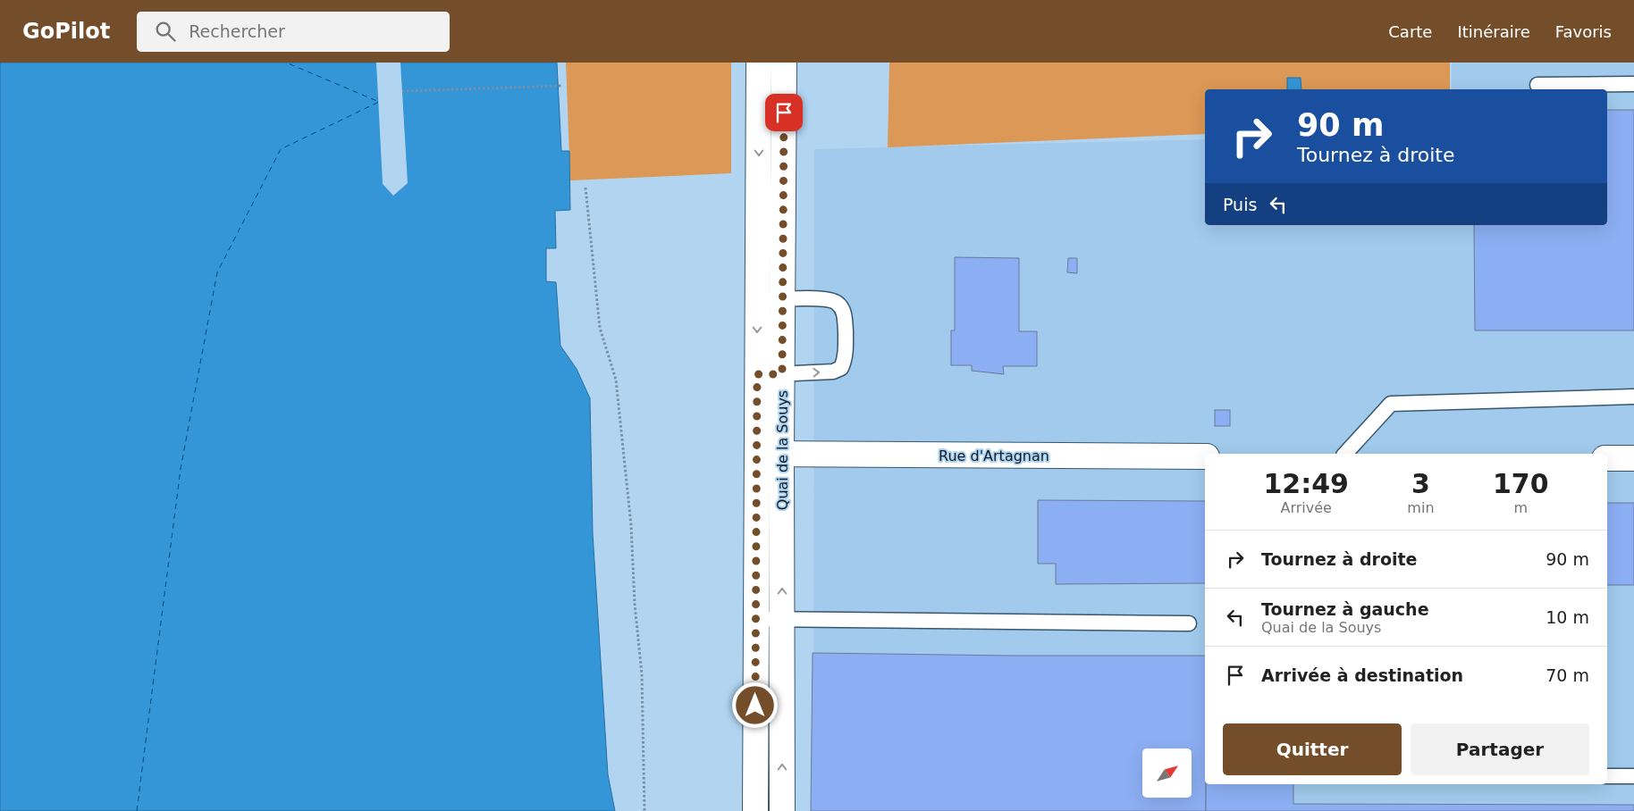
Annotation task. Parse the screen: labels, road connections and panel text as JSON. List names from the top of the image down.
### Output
{
  "streets": {
    "main road": ["Quai de la Souys", "Rue d'Artagnan"]
  },
  "crossings": [
    ["Quai de la Souys", "Rue d'Artagnan"]
  ],
  "north": "top right",
  "page": {
    "header": "GoPilot",
    "search": "Rechercher",
    "nav": ["Carte", "Itinéraire", "Favoris"],
    "turn": ["90 m", "Tournez à droite"],
    "then": "Puis",
    "eta": [
      "12:49",
      "Arrivée",
      "3",
      "min",
      "170",
      "m"
    ],
    "list": [
      {
        "name": "Tournez à droite",
        "value": "90 m"
      },
      {
        "name": "Tournez à gauche",
        "note": "Quai de la Souys",
        "value": "10 m"
      },
      {
        "name": "Arrivée à destination",
        "value": "70 m"
      }
    ],
    "buttons": ["Quitter", "Partager"]
  }
}
